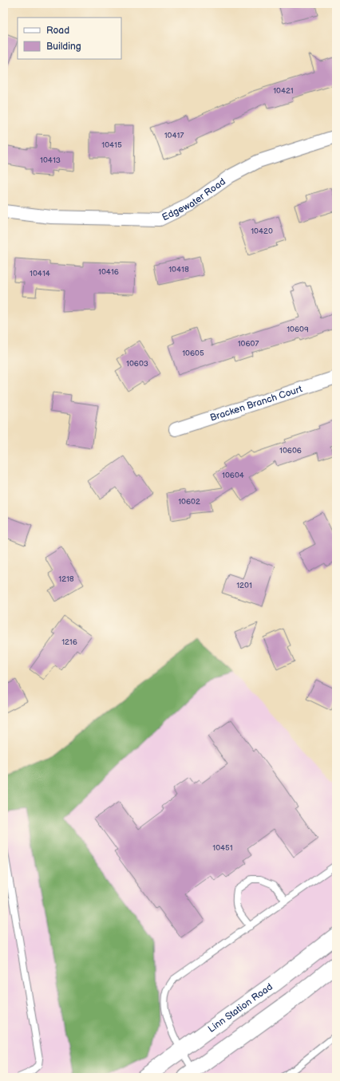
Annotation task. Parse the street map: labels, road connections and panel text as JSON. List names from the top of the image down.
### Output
{
  "streets": {
    "street": ["Edgewater Road", "Bracken Branch Court", "Linn Station Road"]
  },
  "house_numbers": [
    "10421",
    "10417",
    "10415",
    "10413",
    "10420",
    "10418",
    "10416",
    "10414",
    "10609",
    "10607",
    "10605",
    "10603",
    "10606",
    "10604",
    "10602",
    "1218",
    "1201",
    "1216",
    "10451"
  ],
  "legend": ["Road", "Building"]
}
